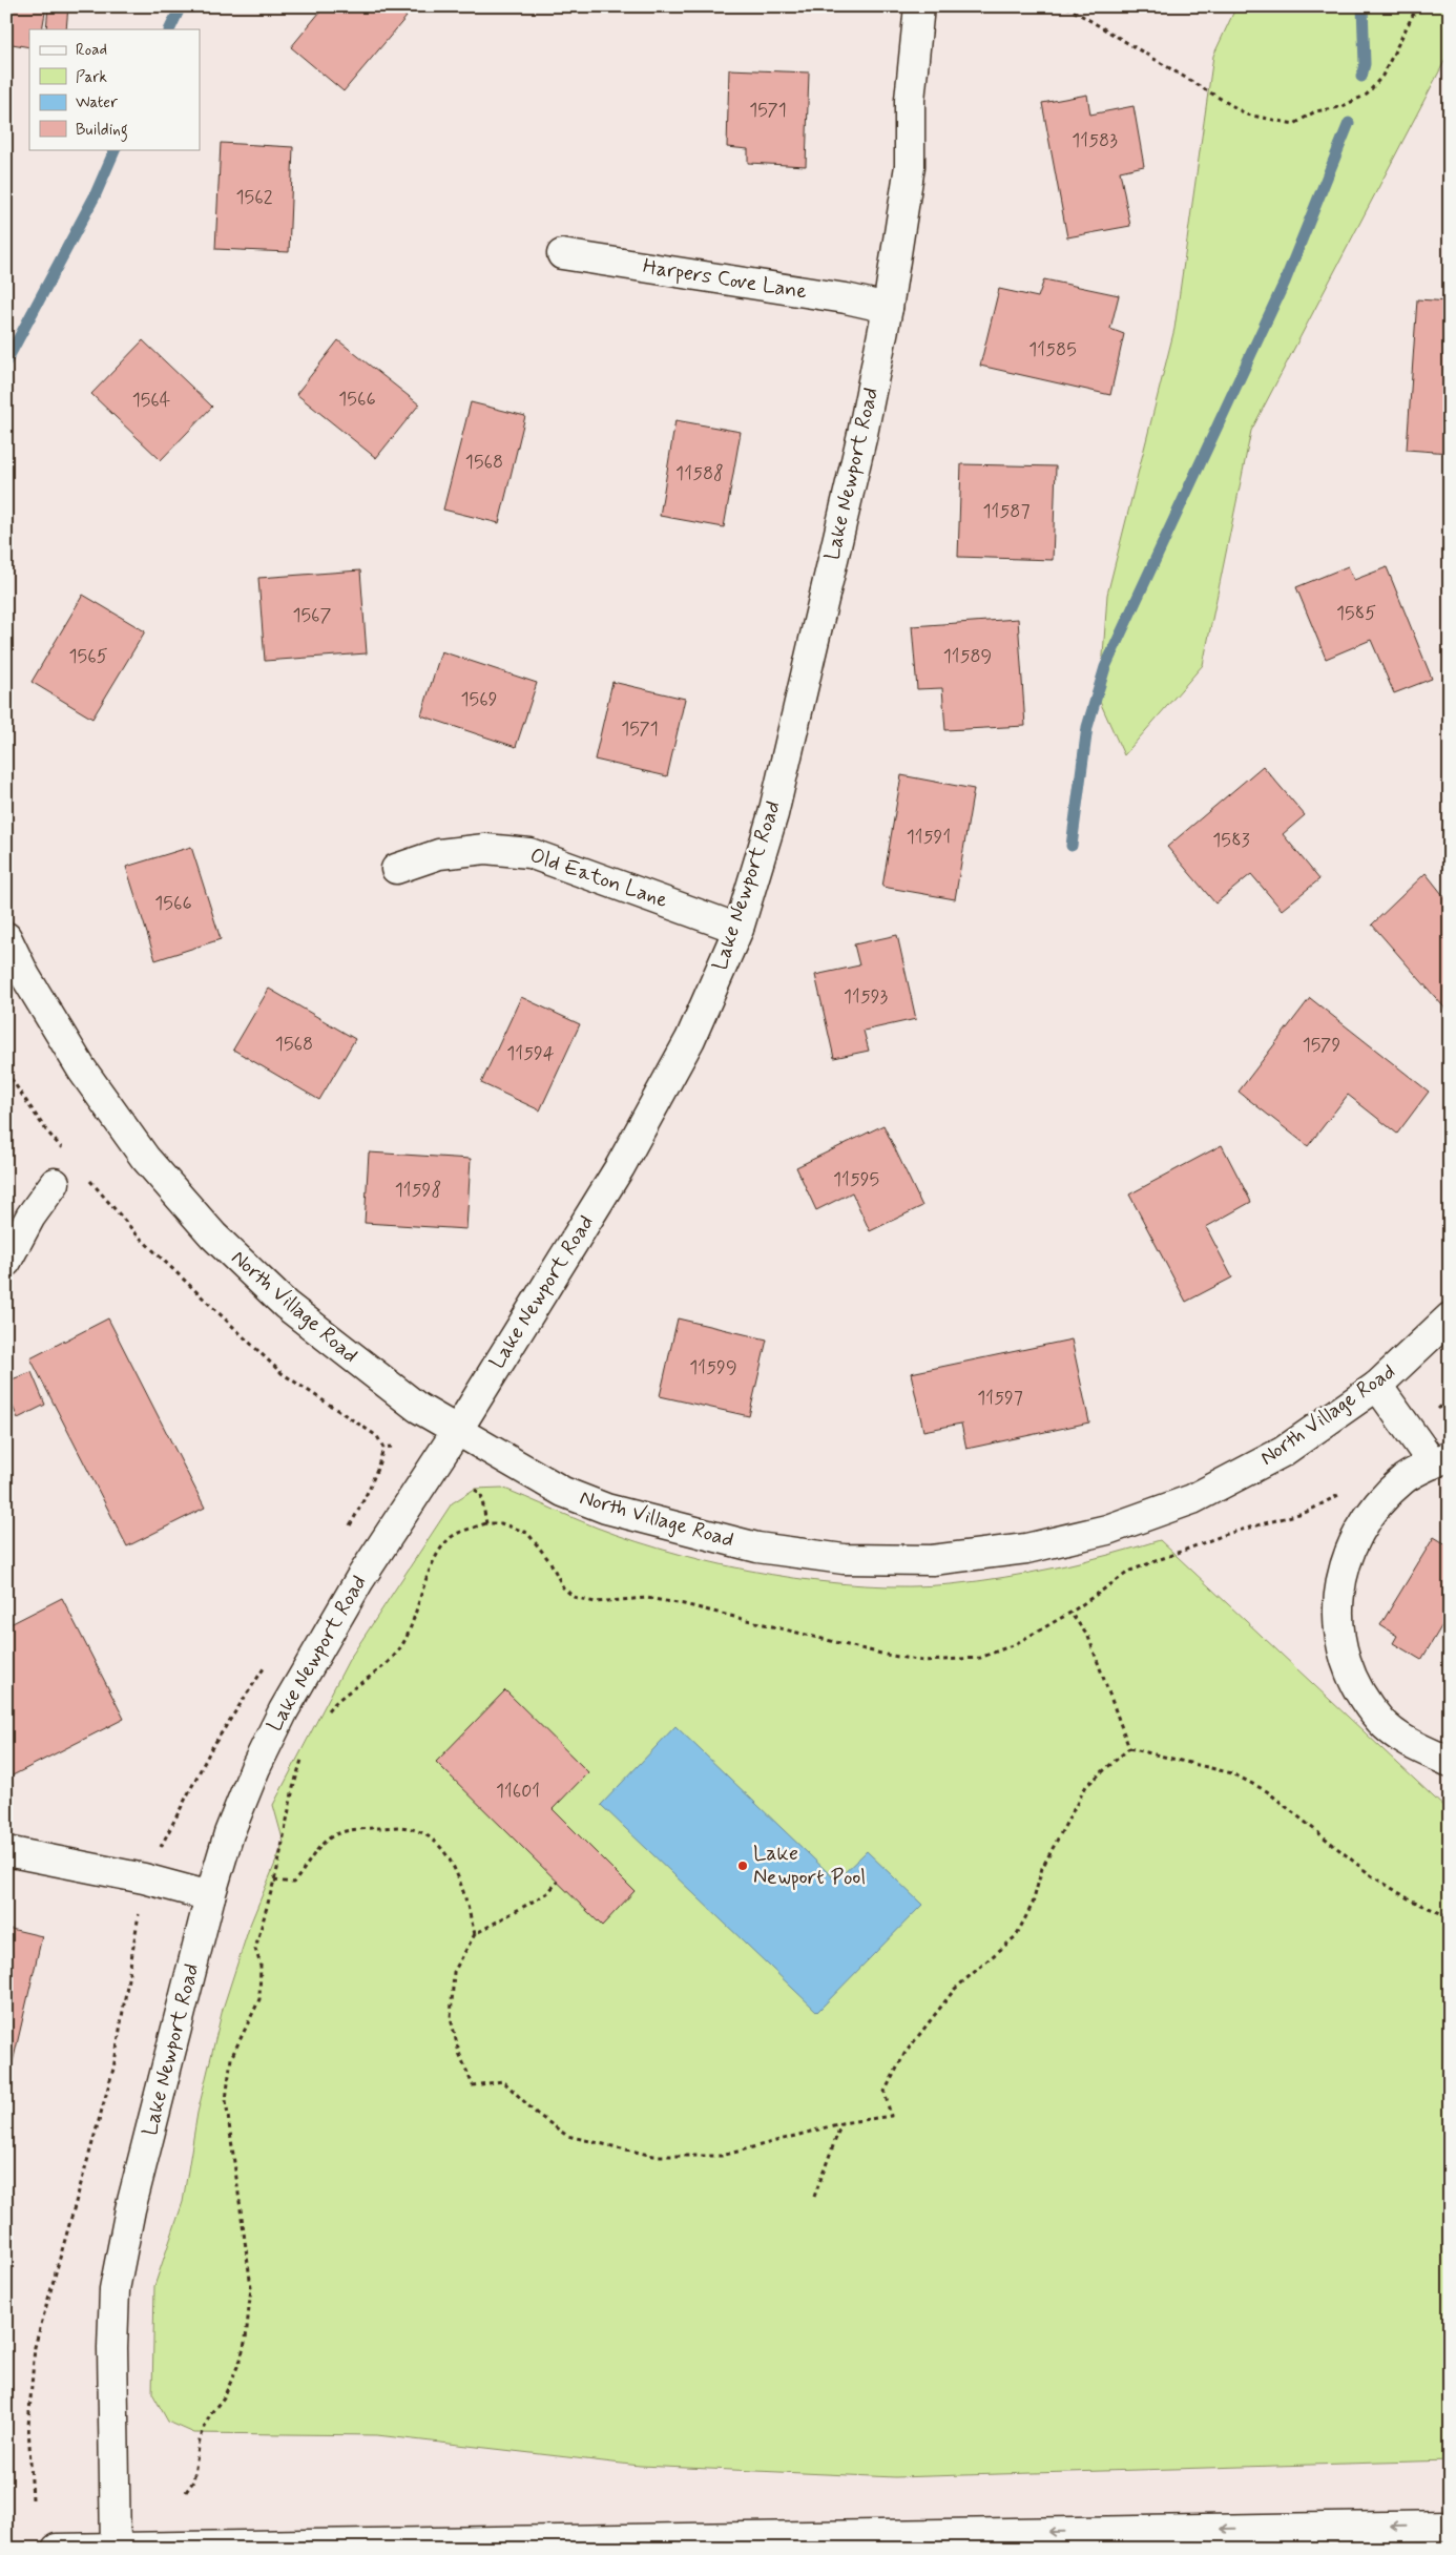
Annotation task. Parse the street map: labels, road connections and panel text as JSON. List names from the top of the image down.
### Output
{
  "streets": {
    "street": [
      "Harpers Cove Lane",
      "Lake Newport Road",
      "Old Eaton Lane",
      "North Village Road"
    ]
  },
  "crossings": [
    ["Harpers Cove Lane", "Lake Newport Road"],
    ["Lake Newport Road", "Old Eaton Lane"],
    ["Lake Newport Road", "North Village Road"]
  ],
  "places": ["Lake Newport Pool"],
  "house_numbers": [
    "1571",
    "11583",
    "1562",
    "11585",
    "1566",
    "1564",
    "1568",
    "11588",
    "11587",
    "1585",
    "1567",
    "1565",
    "11589",
    "1569",
    "1571",
    "11591",
    "1583",
    "1566",
    "11593",
    "1568",
    "1579",
    "11594",
    "11595",
    "11598",
    "11599",
    "11597",
    "11601"
  ],
  "legend": [
    "Road",
    "Park",
    "Water",
    "Building"
  ]
}
